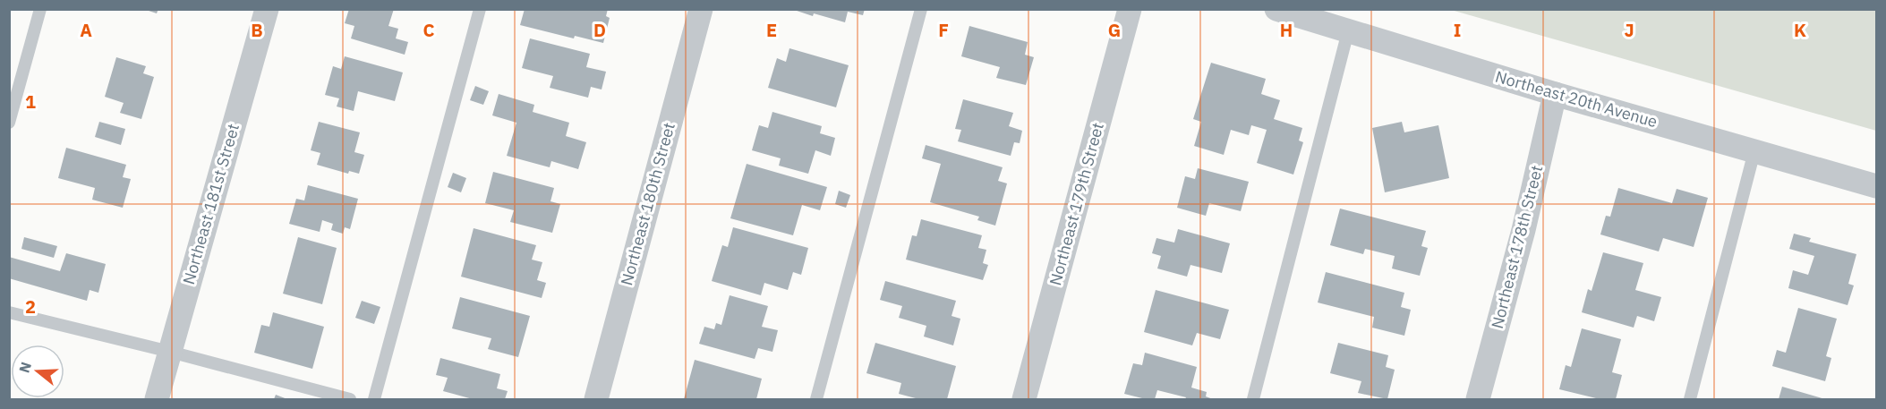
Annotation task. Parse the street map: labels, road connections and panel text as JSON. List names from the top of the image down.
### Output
{
  "streets": {
    "street": [
      "Northeast 20th Avenue",
      "Northeast 181st Street",
      "Northeast 180th Street",
      "Northeast 179th Street",
      "Northeast 178th Street"
    ]
  },
  "crossings": [
    ["Northeast 20th Avenue", "Northeast 178th Street"]
  ],
  "north": "left",
  "grid": {
    "columns": [
      "A",
      "B",
      "C",
      "D",
      "E",
      "F",
      "G",
      "H",
      "I",
      "J",
      "K"
    ],
    "rows": ["1", "2"]
  }
}
